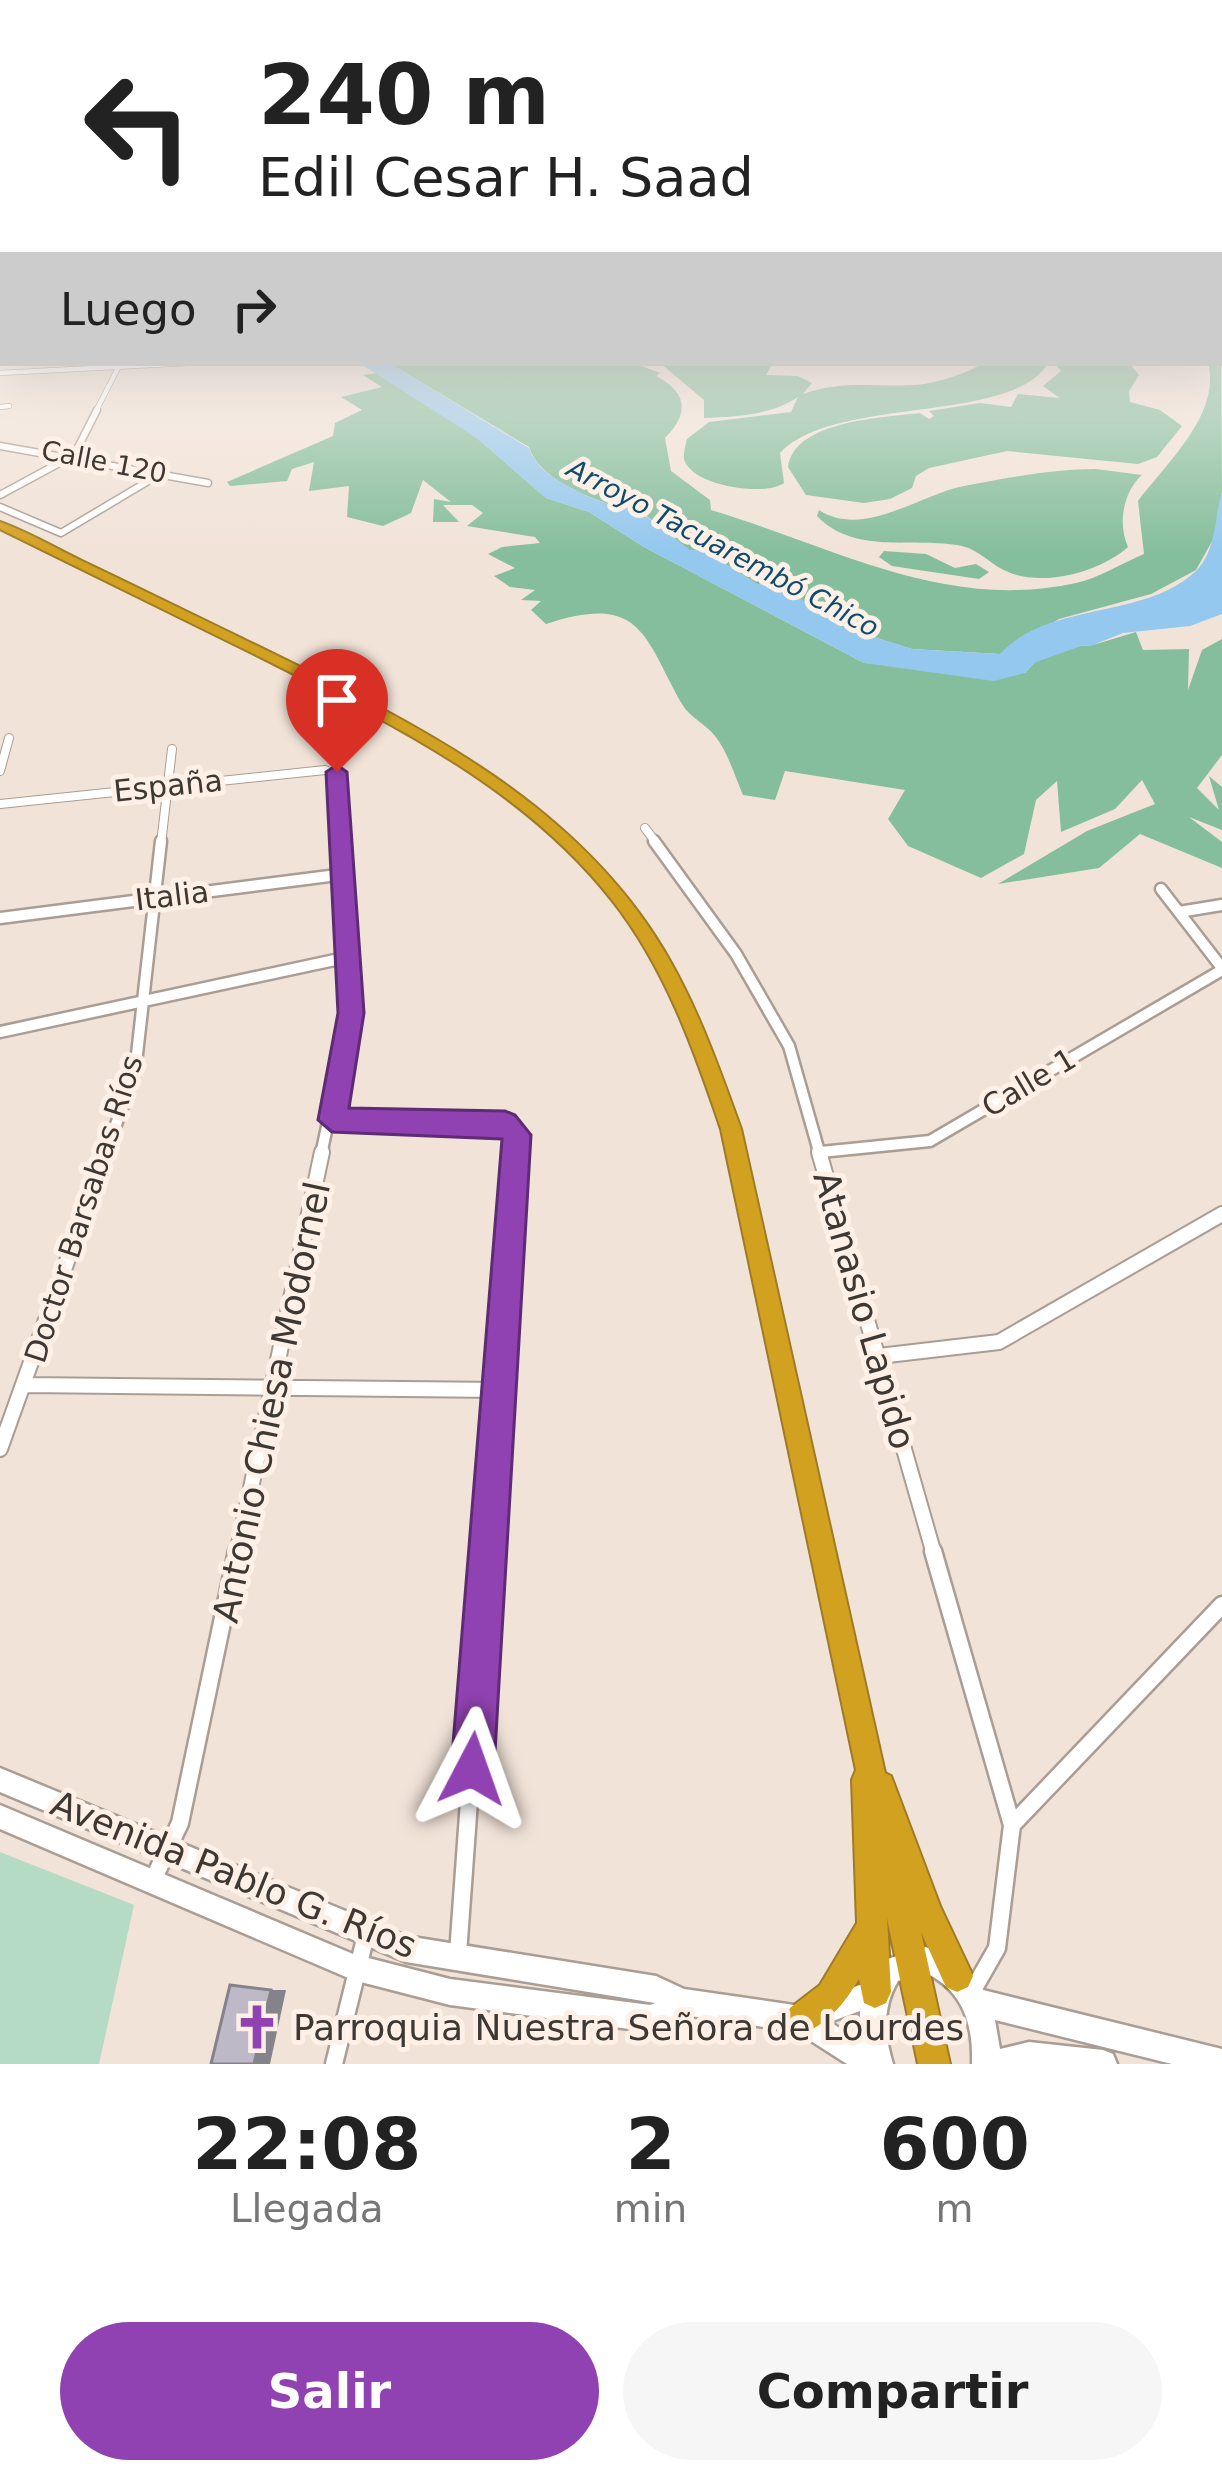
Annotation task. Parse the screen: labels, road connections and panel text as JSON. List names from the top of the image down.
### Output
{
  "streets": {
    "street": [
      "Calle 120",
      "España",
      "Italia",
      "Calle 1",
      "Doctor Barsabas Ríos",
      "Atanasio Lapido",
      "Antonio Chiesa Modornel",
      "Avenida Pablo G. Ríos"
    ]
  },
  "crossings": [
    ["España", "Doctor Barsabas Ríos"],
    ["España", "Antonio Chiesa Modornel"],
    ["Italia", "Doctor Barsabas Ríos"],
    ["Italia", "Antonio Chiesa Modornel"],
    ["Calle 1", "Atanasio Lapido"],
    ["Antonio Chiesa Modornel", "Avenida Pablo G. Ríos"]
  ],
  "water": ["Arroyo Tacuarembó Chico"],
  "places": {
    "church": ["Parroquia Nuestra Señora de Lourdes"]
  },
  "page": {
    "turn": ["240 m", "Edil Cesar H. Saad"],
    "then": "Luego",
    "eta": [
      "22:08",
      "Llegada",
      "2",
      "min",
      "600",
      "m"
    ],
    "buttons": ["Salir", "Compartir"]
  }
}
